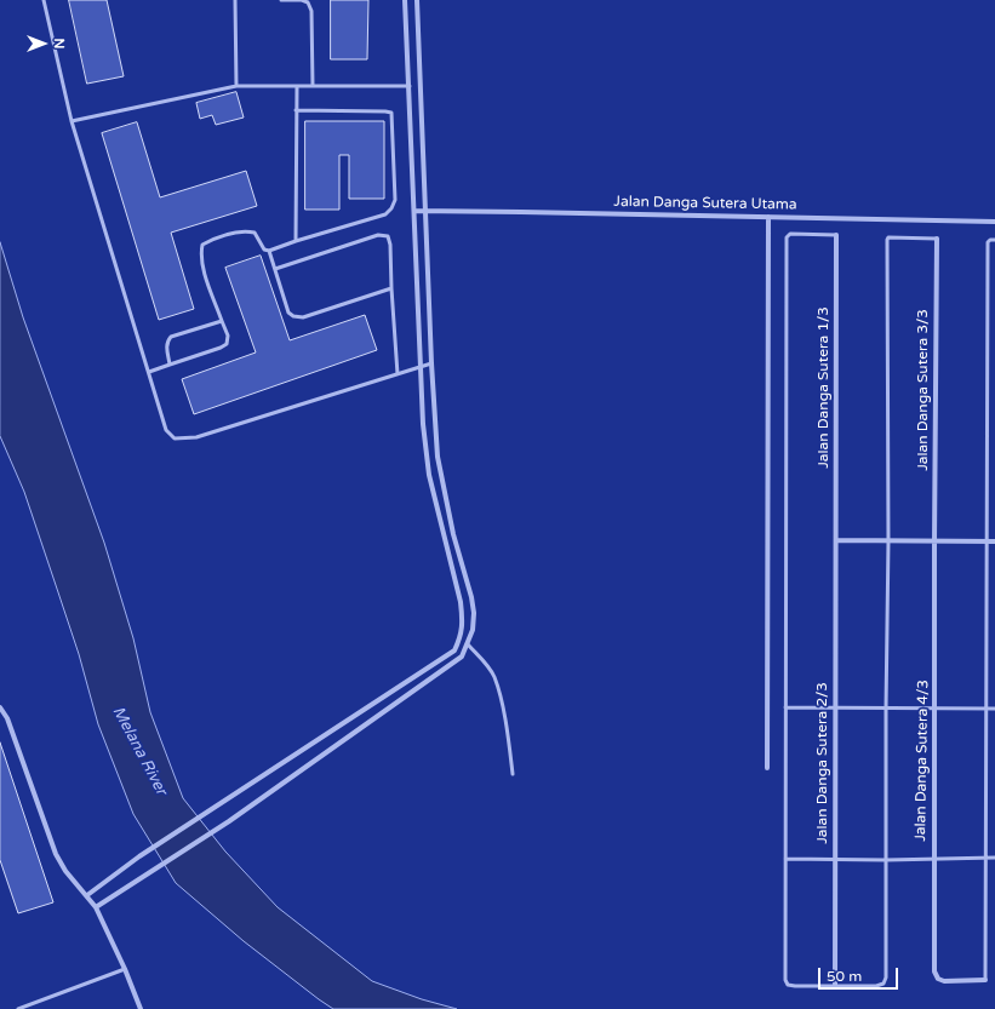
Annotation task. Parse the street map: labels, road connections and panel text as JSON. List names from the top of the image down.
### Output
{
  "streets": {
    "street": [
      "Jalan Danga Sutera Utama",
      "Jalan Danga Sutera 1/3",
      "Jalan Danga Sutera 3/3",
      "Jalan Danga Sutera 4/3",
      "Jalan Danga Sutera 2/3"
    ]
  },
  "crossings": [
    ["Jalan Danga Sutera 1/3", "Jalan Danga Sutera 2/3"],
    ["Jalan Danga Sutera 3/3", "Jalan Danga Sutera 4/3"]
  ],
  "water": ["Melana River"],
  "scale_bar": "50 m",
  "north": "right"
}
